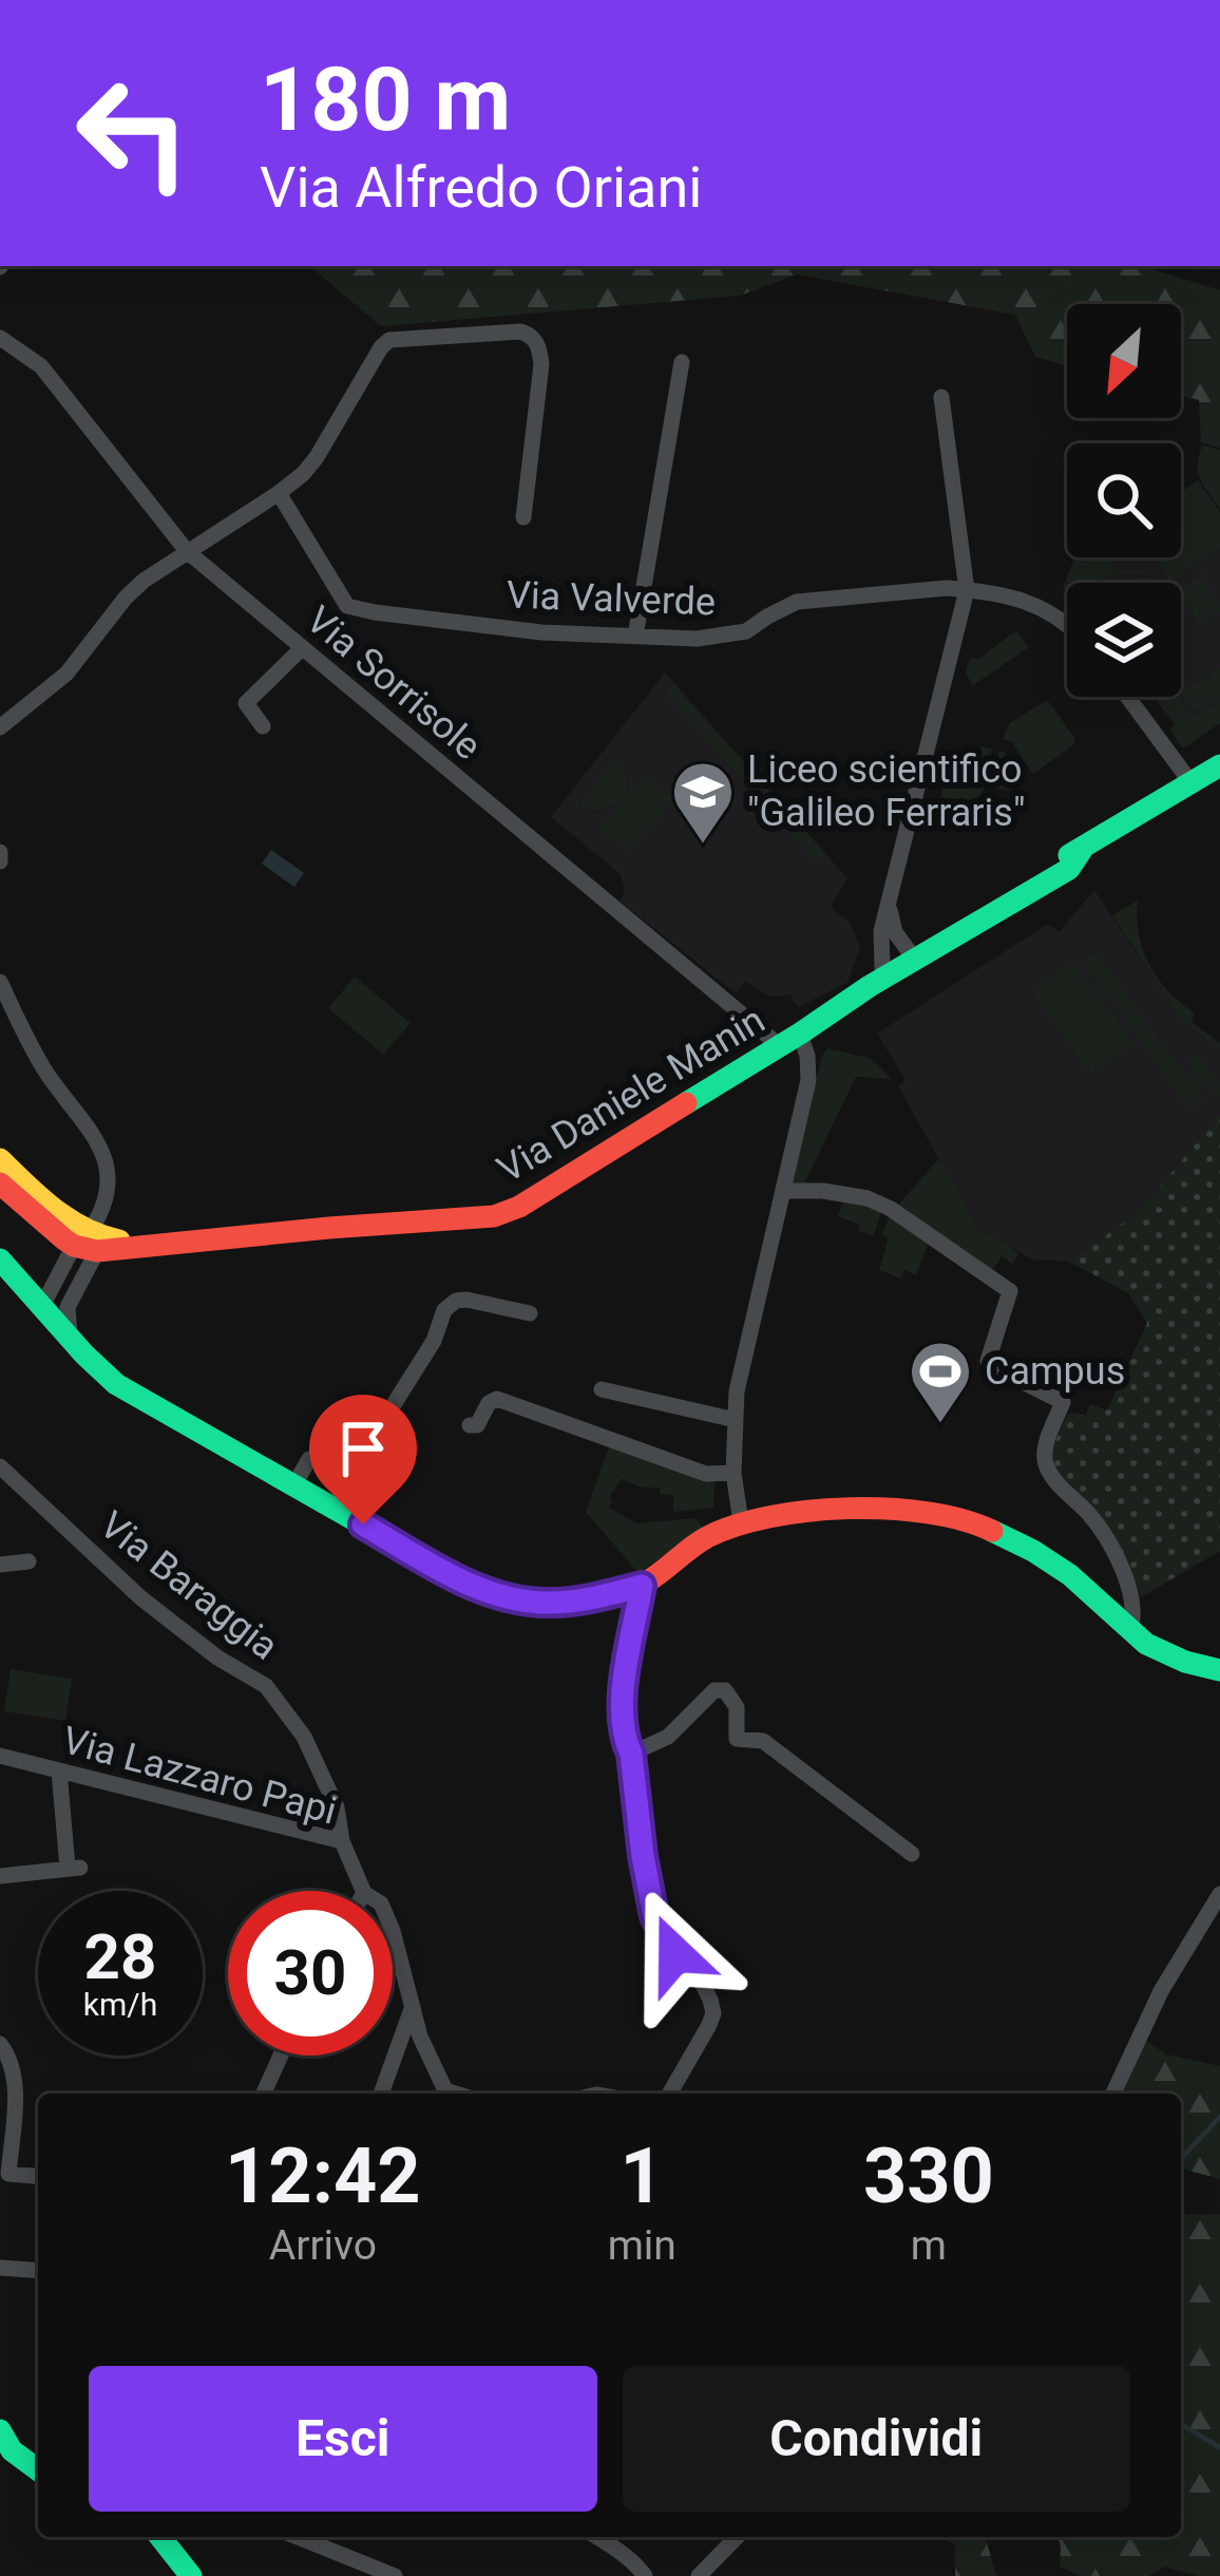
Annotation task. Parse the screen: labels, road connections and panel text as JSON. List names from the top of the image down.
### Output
{
  "streets": {
    "main road": ["Via Daniele Manin"],
    "street": [
      "Via Valverde",
      "Via Sorrisole",
      "Via Baraggia",
      "Via Lazzaro Papi"
    ]
  },
  "crossings": [
    ["Via Sorrisole", "Via Daniele Manin"],
    ["Via Baraggia", "Via Lazzaro Papi"]
  ],
  "places": {
    "school or university": ["Liceo scientifico \"Galileo Ferraris\""],
    "sports": ["Campus"]
  },
  "north": "bottom left",
  "page": {
    "turn": ["180 m", "Via Alfredo Oriani"],
    "speed": "28 km/h",
    "limit": "30",
    "eta": [
      "12:42",
      "Arrivo",
      "1",
      "min",
      "330",
      "m"
    ],
    "buttons": ["Esci", "Condividi"]
  }
}
